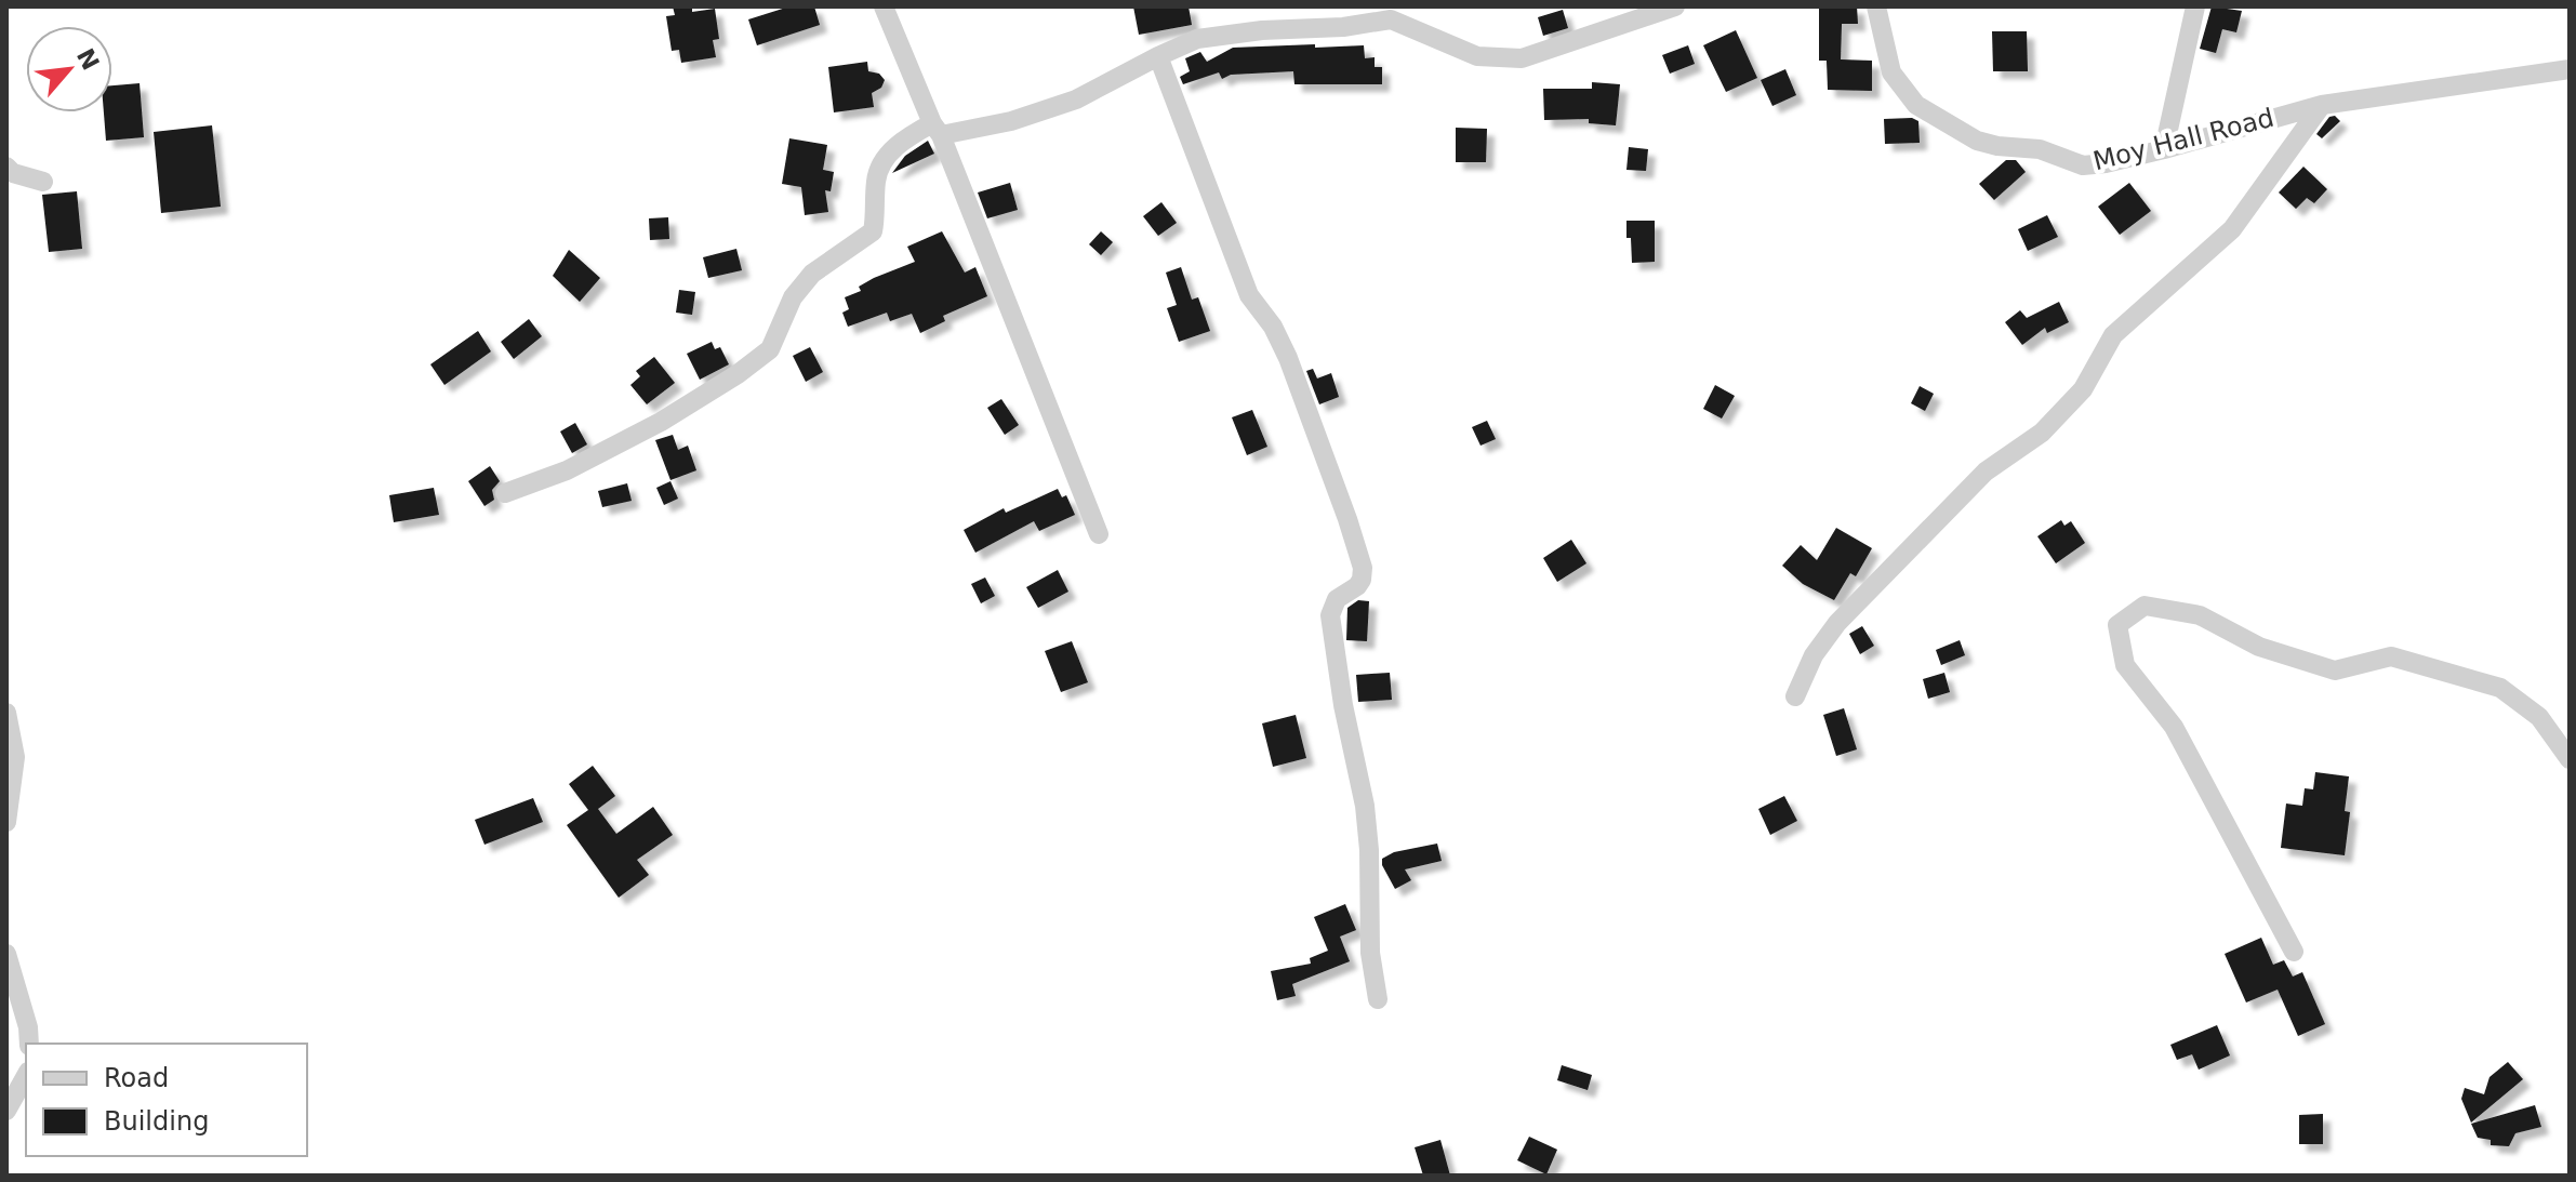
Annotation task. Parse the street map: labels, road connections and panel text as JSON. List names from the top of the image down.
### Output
{
  "streets": {
    "street": ["Moy Hall Road"]
  },
  "legend": ["Road", "Building"],
  "north": "top right"
}
